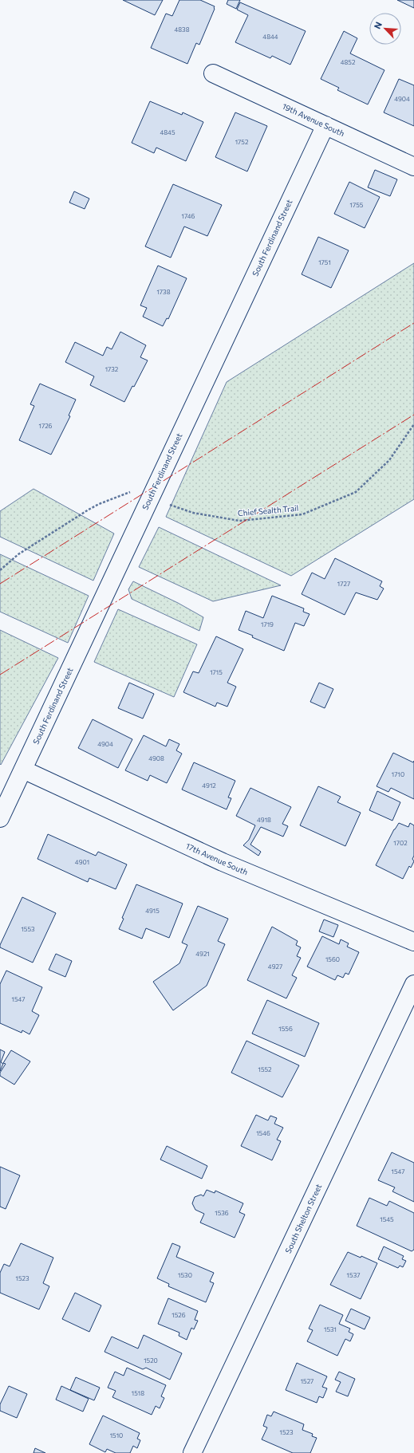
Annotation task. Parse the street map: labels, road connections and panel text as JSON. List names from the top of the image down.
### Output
{
  "streets": {
    "street": [
      "19th Avenue South",
      "South Ferdinand Street",
      "17th Avenue South",
      "South Shelton Street"
    ],
    "path": ["Chief Sealth Trail"]
  },
  "crossings": [
    ["19th Avenue South", "South Ferdinand Street"],
    ["South Ferdinand Street", "17th Avenue South"]
  ],
  "house_numbers": [
    "4838",
    "4844",
    "4852",
    "4904",
    "4845",
    "1752",
    "1755",
    "1746",
    "1751",
    "1738",
    "1732",
    "1726",
    "1727",
    "1719",
    "1715",
    "4904",
    "4908",
    "1710",
    "4912",
    "4918",
    "1702",
    "4901",
    "4915",
    "1553",
    "4921",
    "1560",
    "4927",
    "1547",
    "1556",
    "1552",
    "1546",
    "1547",
    "1536",
    "1545",
    "1530",
    "1537",
    "1523",
    "1526",
    "1531",
    "1520",
    "1527",
    "1518",
    "1523",
    "1510"
  ],
  "north": "top left"
}
